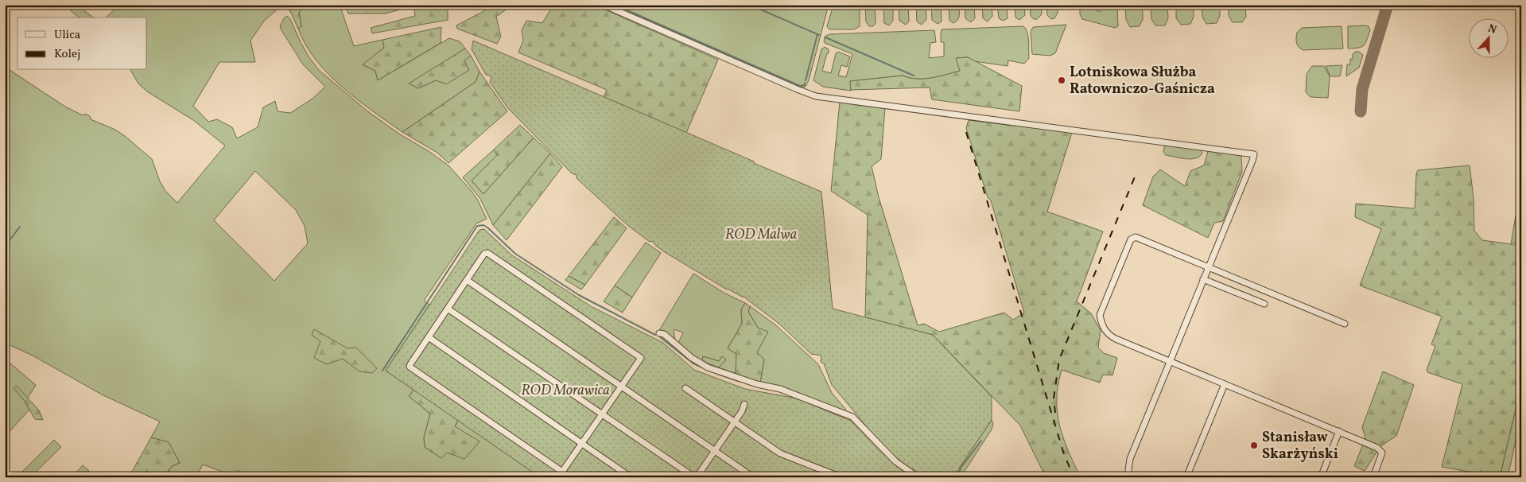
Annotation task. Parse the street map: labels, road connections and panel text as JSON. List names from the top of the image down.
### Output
{
  "parks": ["ROD Malwa", "ROD Morawica"],
  "places": ["Lotniskowa Służba Ratowniczo-Gaśnicza", "Stanisław Skarżyński"],
  "legend": ["Ulica", "Kolej"],
  "north": "top"
}
